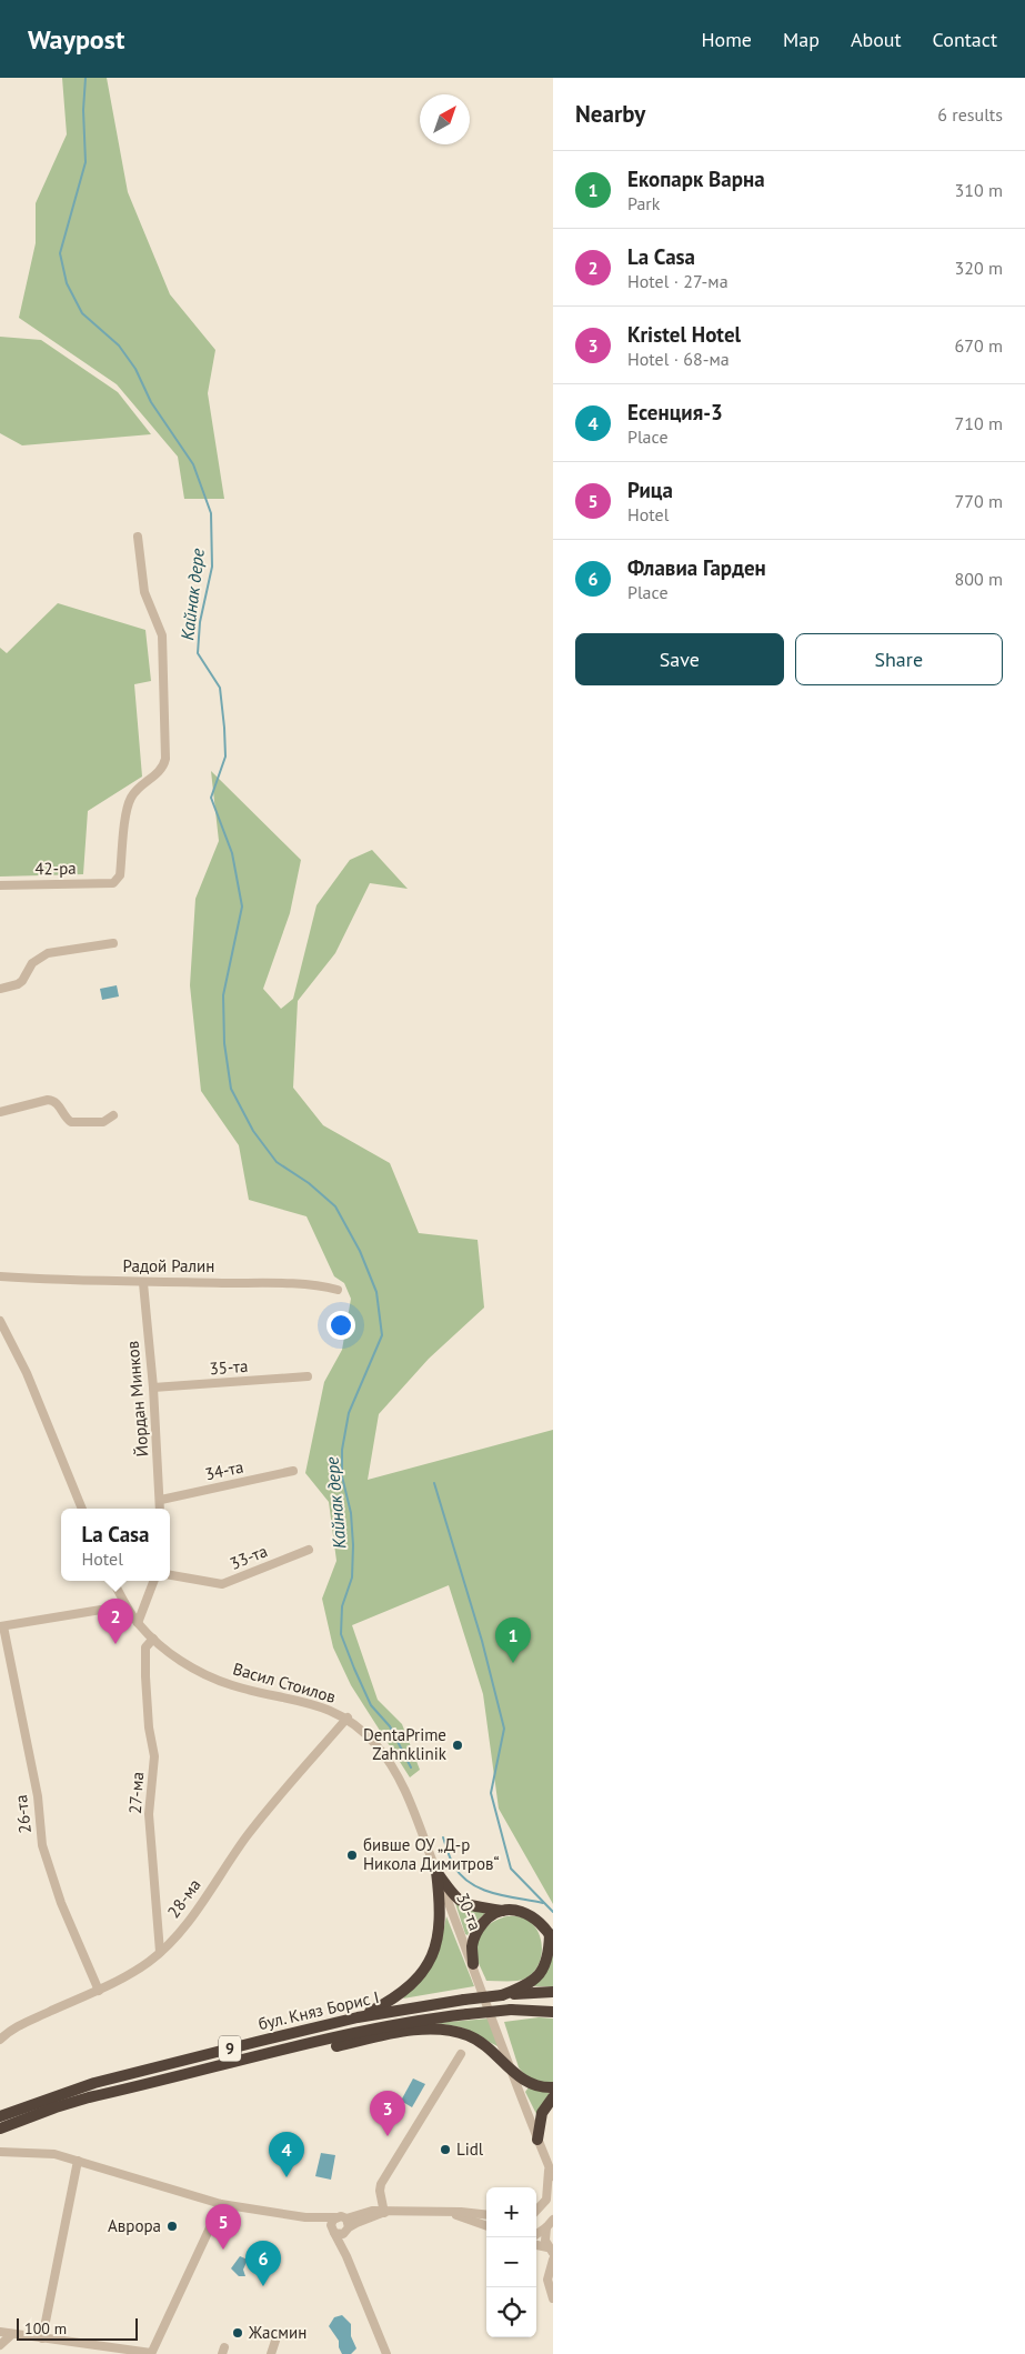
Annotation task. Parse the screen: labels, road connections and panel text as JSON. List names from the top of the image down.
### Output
{
  "streets": {
    "highway": ["бул. Княз Борис I", "9"],
    "street": [
      "42-ра",
      "Радой Ралин",
      "35-та",
      "Йордан Минков",
      "34-та",
      "33-та",
      "Васил Стоилов",
      "27-ма",
      "26-та",
      "28-ма",
      "30-та"
    ]
  },
  "crossings": [
    ["Радой Ралин", "Йордан Минков"],
    ["35-та", "Йордан Минков"],
    ["Йордан Минков", "34-та"],
    ["Васил Стоилов", "27-ма"],
    ["Васил Стоилов", "28-ма"],
    ["Васил Стоилов", "30-та"],
    ["27-ма", "28-ма"],
    ["26-та", "28-ма"]
  ],
  "water": ["Кайнак дере"],
  "places": [
    "DentaPrime Zahnklinik",
    "бивше ОУ „Д-р Никола Димитров“",
    "Lidl",
    "Аврора",
    "Жасмин"
  ],
  "scale_bar": "100 m",
  "north": "top right",
  "page": {
    "header": "Waypost",
    "nav": [
      "Home",
      "Map",
      "About",
      "Contact"
    ],
    "heading": ["Nearby", "6 results"],
    "list": [
      {
        "mark": "1",
        "name": "Екопарк Варна",
        "note": "Park",
        "value": "310 m"
      },
      {
        "mark": "2",
        "name": "La Casa",
        "note": "Hotel · 27-ма",
        "value": "320 m"
      },
      {
        "mark": "3",
        "name": "Kristel Hotel",
        "note": "Hotel · 68-ма",
        "value": "670 m"
      },
      {
        "mark": "4",
        "name": "Есенция-3",
        "note": "Place",
        "value": "710 m"
      },
      {
        "mark": "5",
        "name": "Рица",
        "note": "Hotel",
        "value": "770 m"
      },
      {
        "mark": "6",
        "name": "Флавиа Гарден",
        "note": "Place",
        "value": "800 m"
      }
    ],
    "buttons": ["Save", "Share"],
    "popup": ["La Casa", "Hotel"],
    "pins": [
      "2",
      "1",
      "3",
      "4",
      "5",
      "6"
    ],
    "map_buttons": ["+", "−"],
    "scale": "100 m"
  }
}
